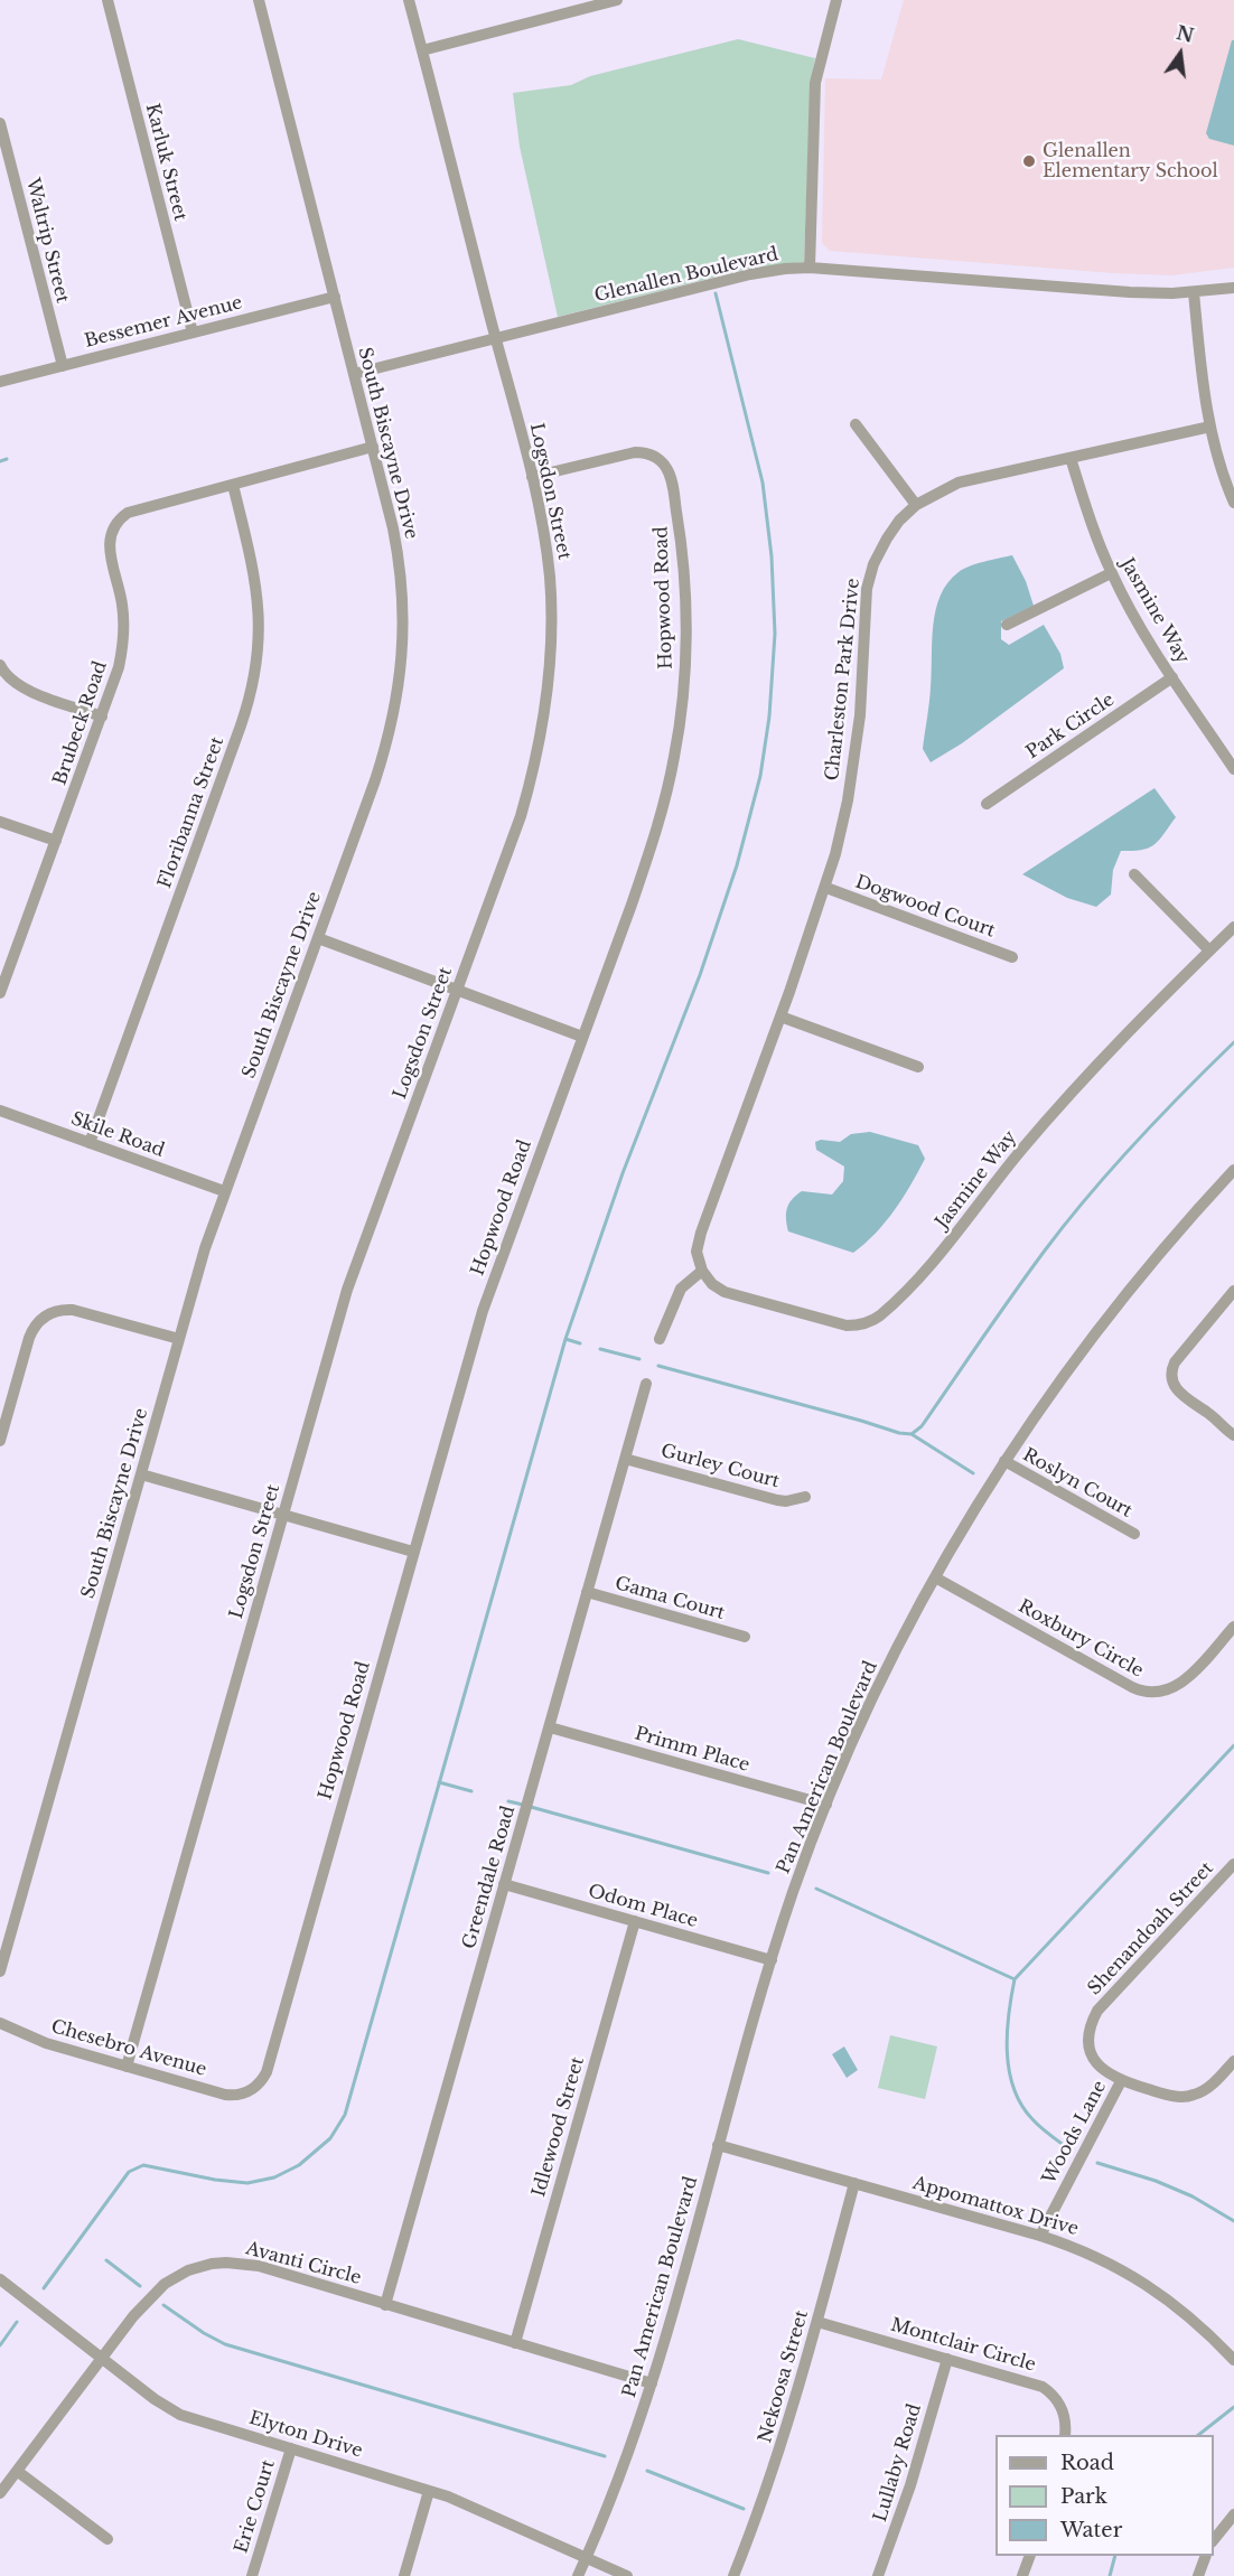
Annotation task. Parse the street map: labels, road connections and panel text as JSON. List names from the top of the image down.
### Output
{
  "streets": {
    "street": [
      "Karluk Street",
      "Waltrip Street",
      "Glenallen Boulevard",
      "Bessemer Avenue",
      "South Biscayne Drive",
      "Logsdon Street",
      "Hopwood Road",
      "Jasmine Way",
      "Charleston Park Drive",
      "Brubeck Road",
      "Park Circle",
      "Floribanna Street",
      "Dogwood Court",
      "Skile Road",
      "Gurley Court",
      "Roslyn Court",
      "Gama Court",
      "Roxbury Circle",
      "Primm Place",
      "Pan American Boulevard",
      "Greendale Road",
      "Odom Place",
      "Shenandoah Street",
      "Chesebro Avenue",
      "Idlewood Street",
      "Woods Lane",
      "Appomattox Drive",
      "Avanti Circle",
      "Montclair Circle",
      "Nekoosa Street",
      "Elyton Drive",
      "Lullaby Road",
      "Erie Court"
    ]
  },
  "crossings": [
    ["Karluk Street", "Bessemer Avenue"],
    ["Waltrip Street", "Bessemer Avenue"],
    ["Glenallen Boulevard", "South Biscayne Drive"],
    ["Glenallen Boulevard", "Logsdon Street"],
    ["Bessemer Avenue", "South Biscayne Drive"],
    ["South Biscayne Drive", "Brubeck Road"],
    ["South Biscayne Drive", "Skile Road"],
    ["Logsdon Street", "Hopwood Road"],
    ["Logsdon Street", "Chesebro Avenue"],
    ["Hopwood Road", "Chesebro Avenue"],
    ["Jasmine Way", "Charleston Park Drive"],
    ["Jasmine Way", "Park Circle"],
    ["Charleston Park Drive", "Dogwood Court"],
    ["Brubeck Road", "Floribanna Street"],
    ["Floribanna Street", "Skile Road"],
    ["Gurley Court", "Greendale Road"],
    ["Roslyn Court", "Pan American Boulevard"],
    ["Gama Court", "Greendale Road"],
    ["Roxbury Circle", "Pan American Boulevard"],
    ["Primm Place", "Pan American Boulevard"],
    ["Primm Place", "Greendale Road"],
    ["Pan American Boulevard", "Odom Place"],
    ["Pan American Boulevard", "Appomattox Drive"],
    ["Pan American Boulevard", "Avanti Circle"],
    ["Pan American Boulevard", "Elyton Drive"],
    ["Greendale Road", "Odom Place"],
    ["Greendale Road", "Avanti Circle"],
    ["Odom Place", "Idlewood Street"],
    ["Shenandoah Street", "Woods Lane"],
    ["Idlewood Street", "Avanti Circle"],
    ["Woods Lane", "Appomattox Drive"],
    ["Appomattox Drive", "Nekoosa Street"],
    ["Avanti Circle", "Elyton Drive"],
    ["Montclair Circle", "Nekoosa Street"],
    ["Montclair Circle", "Lullaby Road"],
    ["Elyton Drive", "Erie Court"]
  ],
  "places": ["Glenallen Elementary School"],
  "legend": ["Road", "Park", "Water"],
  "north": "top"
}
